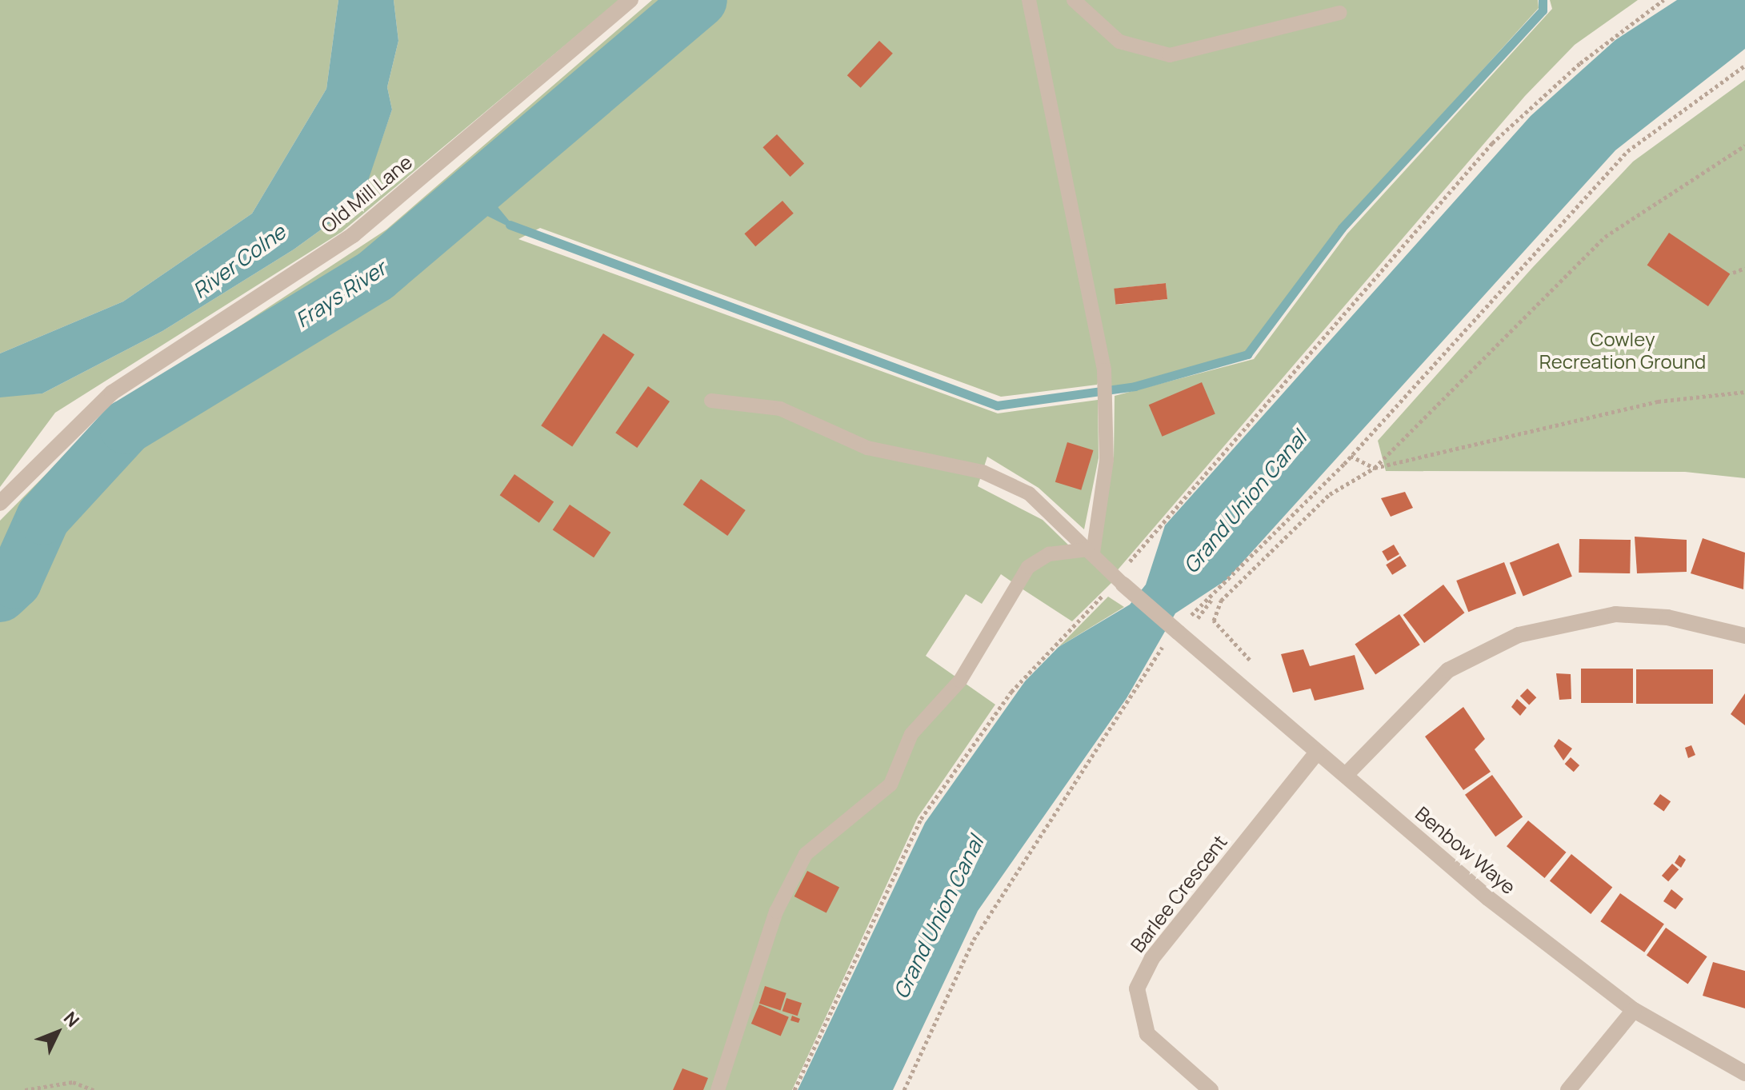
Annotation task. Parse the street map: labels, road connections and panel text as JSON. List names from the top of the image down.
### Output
{
  "streets": {
    "street": ["Old Mill Lane", "Benbow Waye", "Barlee Crescent"]
  },
  "crossings": [
    ["Benbow Waye", "Barlee Crescent"]
  ],
  "water": ["River Colne", "Frays River", "Grand Union Canal"],
  "parks": ["Cowley Recreation Ground"],
  "north": "top right"
}
